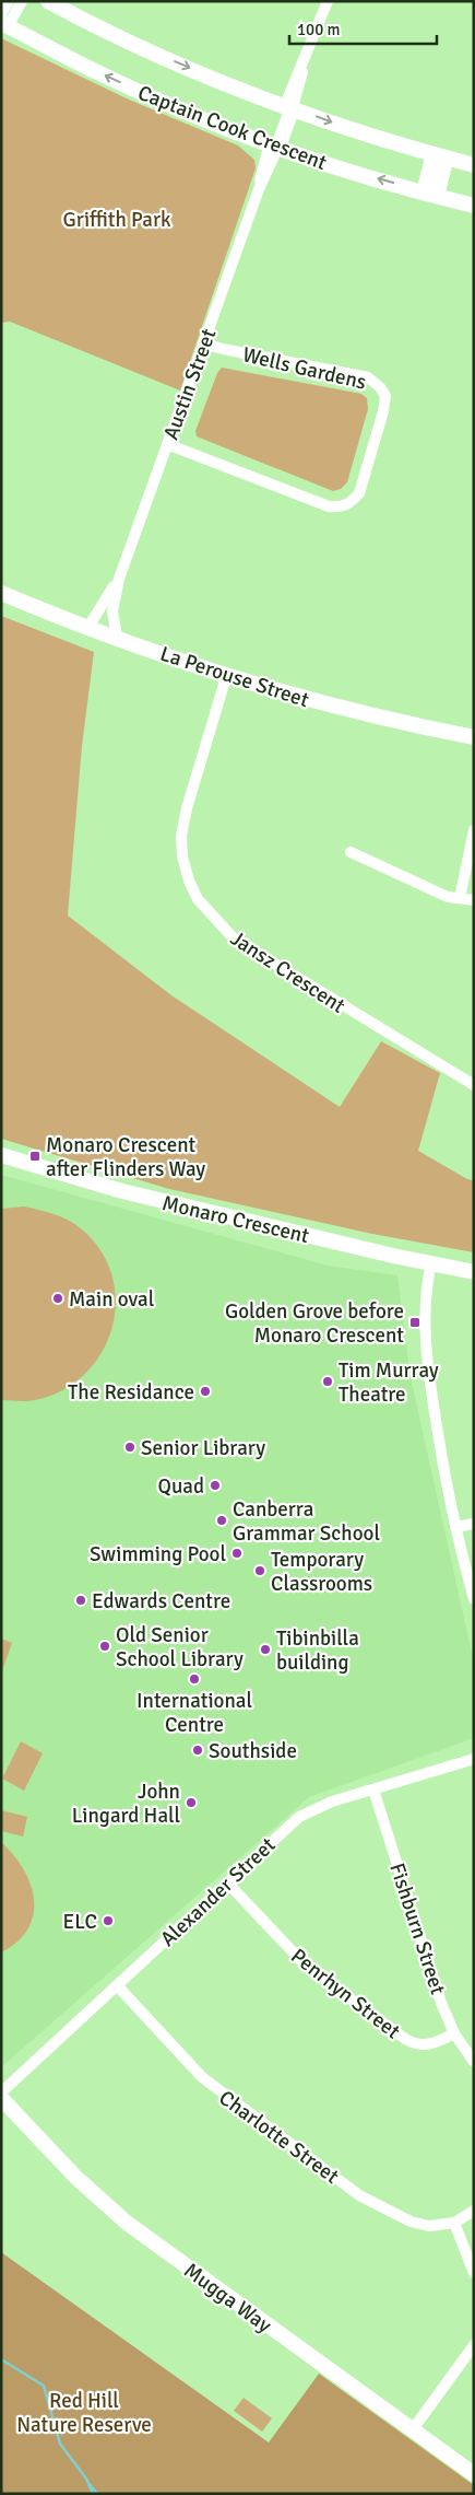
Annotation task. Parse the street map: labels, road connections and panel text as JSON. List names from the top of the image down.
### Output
{
  "streets": {
    "main road": [
      "Captain Cook Crescent",
      "La Perouse Street",
      "Monaro Crescent",
      "Mugga Way"
    ],
    "street": [
      "Wells Gardens",
      "Austin Street",
      "Jansz Crescent",
      "Alexander Street",
      "Fishburn Street",
      "Penrhyn Street",
      "Charlotte Street"
    ]
  },
  "crossings": [
    ["Captain Cook Crescent", "Austin Street"],
    ["Wells Gardens", "Austin Street"],
    ["Austin Street", "La Perouse Street"],
    ["La Perouse Street", "Jansz Crescent"],
    ["Alexander Street", "Fishburn Street"],
    ["Alexander Street", "Penrhyn Street"],
    ["Alexander Street", "Charlotte Street"],
    ["Fishburn Street", "Penrhyn Street"]
  ],
  "parks": ["Griffith Park", "Red Hill Nature Reserve"],
  "places": {
    "transit": ["Monaro Crescent after Flinders Way", "Golden Grove before Monaro Crescent"],
    "other": [
      "Main oval",
      "Tim Murray Theatre",
      "The Residance",
      "Senior Library",
      "Quad",
      "Canberra Grammar School",
      "Swimming Pool",
      "Temporary Classrooms",
      "Edwards Centre",
      "Old Senior School Library",
      "Tibinbilla building",
      "International Centre",
      "Southside",
      "John Lingard Hall",
      "ELC"
    ]
  },
  "scale_bar": "100 m"
}
